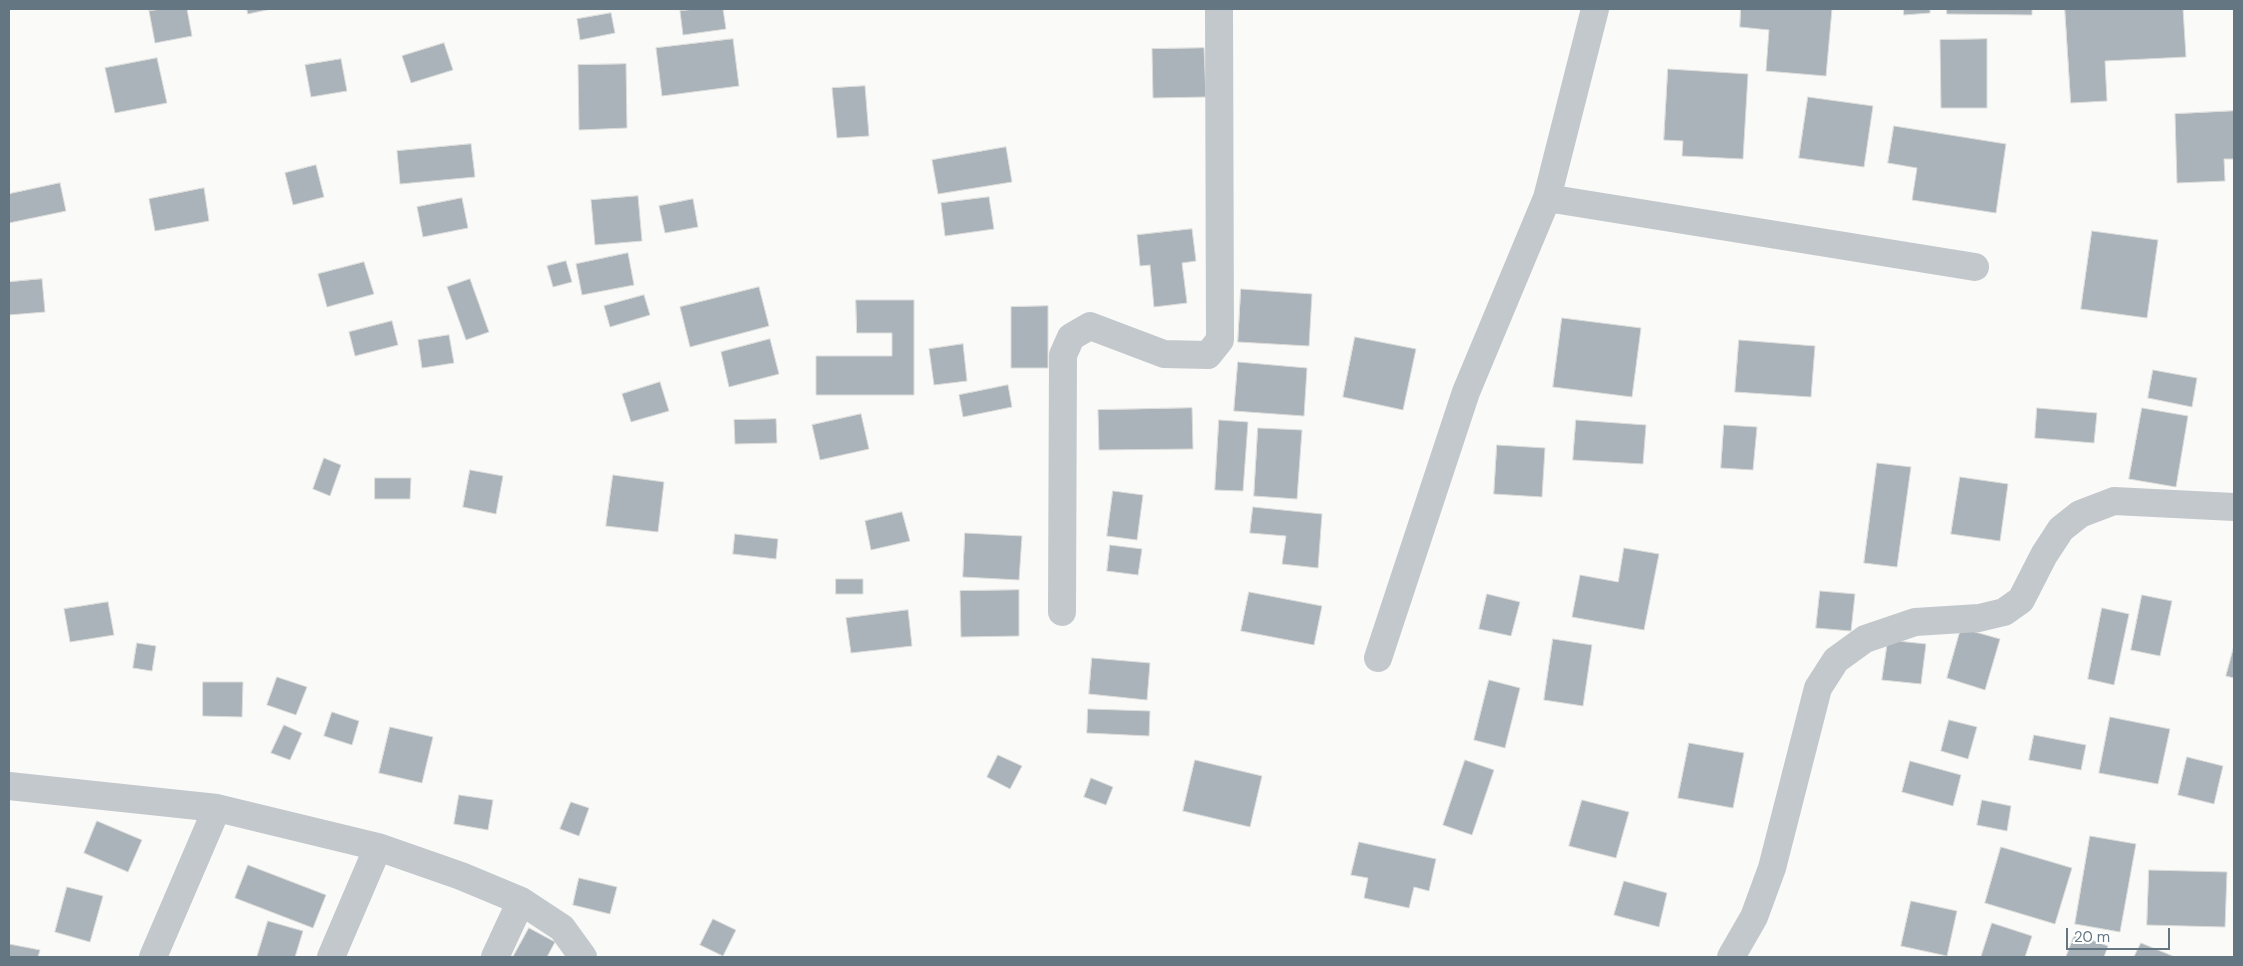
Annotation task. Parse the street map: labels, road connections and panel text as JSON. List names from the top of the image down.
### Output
{
  "scale_bar": "20 m"
}
